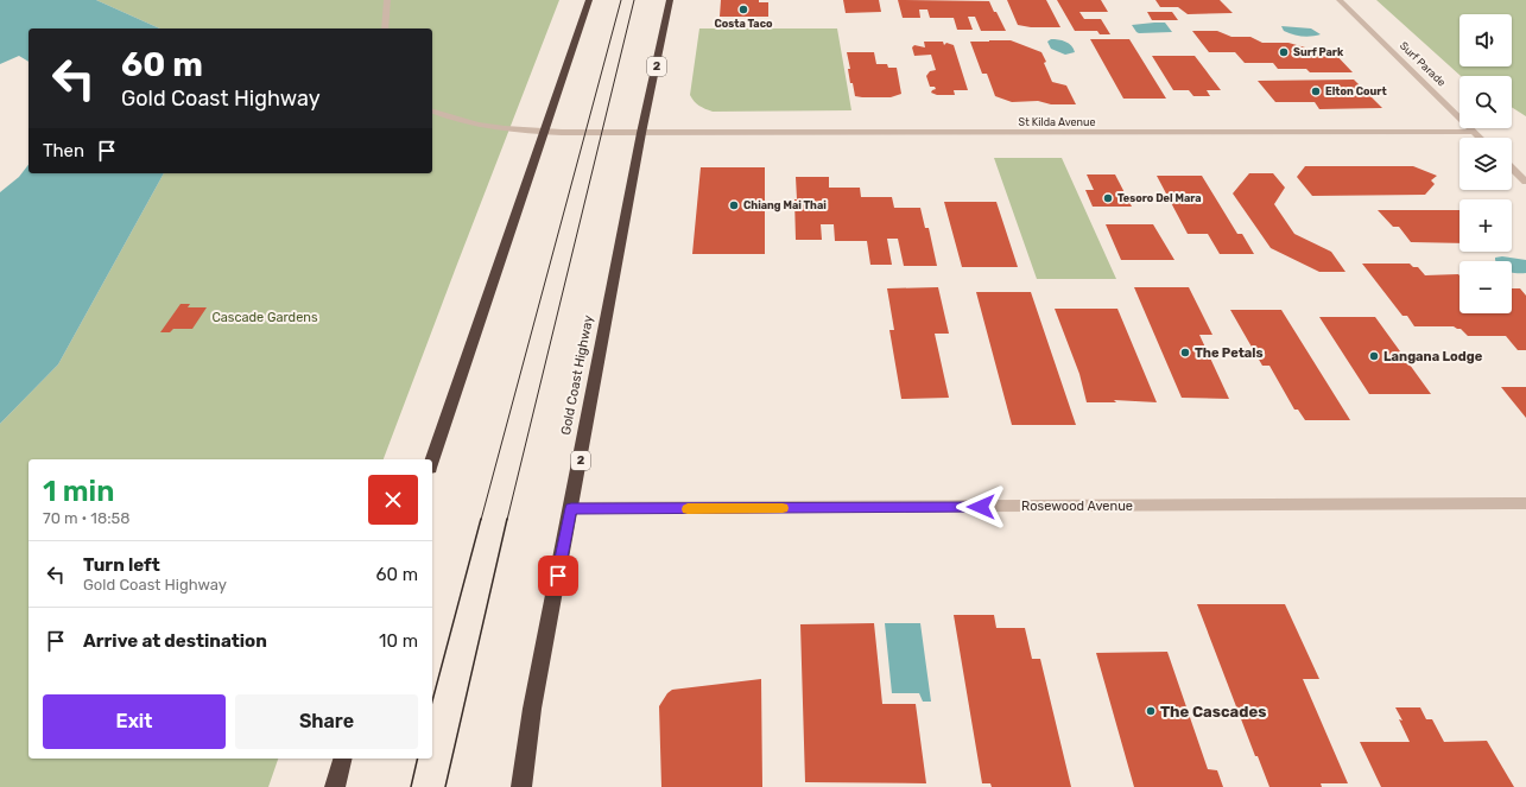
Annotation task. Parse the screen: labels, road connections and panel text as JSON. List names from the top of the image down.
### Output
{
  "streets": {
    "highway": ["2", "Gold Coast Highway"],
    "street": ["Surf Parade", "St Kilda Avenue", "Rosewood Avenue"]
  },
  "crossings": [
    ["Surf Parade", "St Kilda Avenue"],
    ["St Kilda Avenue", "Gold Coast Highway"],
    ["Gold Coast Highway", "Rosewood Avenue"]
  ],
  "parks": ["Cascade Gardens"],
  "places": [
    "Costa Taco",
    "Surf Park",
    "Elton Court",
    "Tesoro Del Mara",
    "Chiang Mai Thai",
    "The Petals",
    "Langana Lodge",
    "The Cascades"
  ],
  "page": {
    "map_buttons": ["+", "−"],
    "turn": ["60 m", "Gold Coast Highway"],
    "then": "Then",
    "heading": ["1 min", "70 m · 18:58"],
    "list": [
      {
        "name": "Turn left",
        "note": "Gold Coast Highway",
        "value": "60 m"
      },
      {
        "name": "Arrive at destination",
        "value": "10 m"
      }
    ],
    "buttons": ["Exit", "Share"]
  }
}
